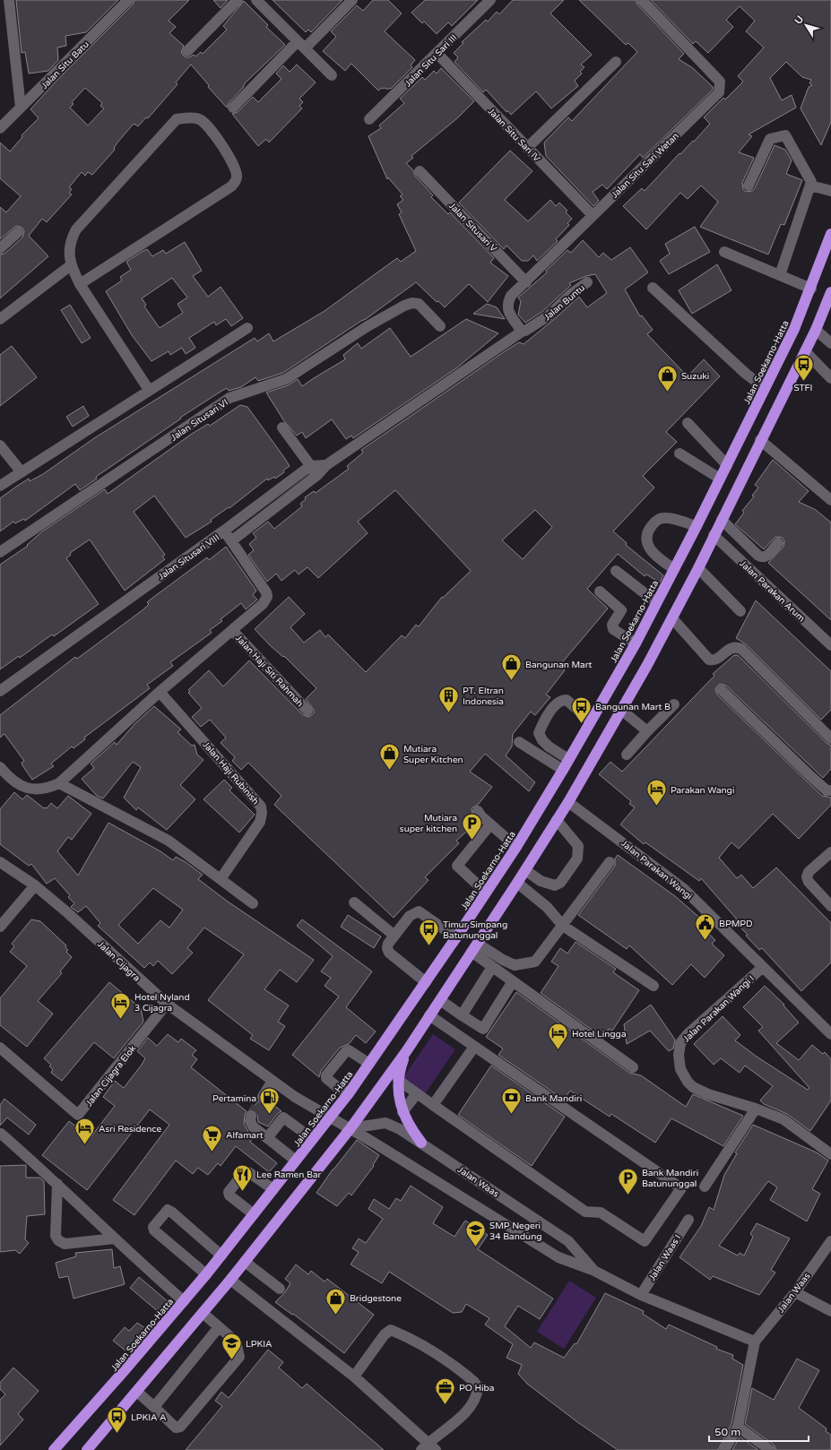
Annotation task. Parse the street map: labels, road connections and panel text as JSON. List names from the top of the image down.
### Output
{
  "streets": {
    "highway": ["Jalan Soekarno-Hatta"],
    "street": [
      "Jalan Situ Sari III",
      "Jalan Situ Batu",
      "Jalan Situ Sari IV",
      "Jalan Situ Sari Wetan",
      "Jalan Situsari V",
      "Jalan Buntu",
      "Jalan Situsari VI",
      "Jalan Situsari VIII",
      "Jalan Parakan Arum",
      "Jalan Haji Siti Rahmah",
      "Jalan Haji Rubinish",
      "Jalan Parakan Wangi",
      "Jalan Cijagra",
      "Jalan Parakan Wangi I",
      "Jalan Cijagra Elok",
      "Jalan Waas",
      "Jalan Waas I"
    ]
  },
  "crossings": [
    ["Jalan Situ Sari III", "Jalan Situ Sari IV"],
    ["Jalan Situ Sari IV", "Jalan Situ Sari Wetan"],
    ["Jalan Situ Sari Wetan", "Jalan Situsari V"],
    ["Jalan Situ Sari Wetan", "Jalan Buntu"],
    ["Jalan Buntu", "Jalan Situsari VIII"],
    ["Jalan Soekarno-Hatta", "Jalan Cijagra"],
    ["Jalan Soekarno-Hatta", "Jalan Waas"],
    ["Jalan Situsari VIII", "Jalan Haji Siti Rahmah"],
    ["Jalan Situsari VIII", "Jalan Haji Rubinish"],
    ["Jalan Parakan Wangi", "Jalan Parakan Wangi I"],
    ["Jalan Cijagra", "Jalan Cijagra Elok"],
    ["Jalan Cijagra", "Jalan Waas"],
    ["Jalan Waas", "Jalan Waas I"]
  ],
  "places": {
    "bus stop": [
      "STFI",
      "Bangunan Mart B",
      "Timur Simpang Batununggal",
      "LPKIA A"
    ],
    "shop": [
      "Suzuki",
      "Bangunan Mart",
      "Mutiara Super Kitchen",
      "Bridgestone"
    ],
    "building": ["PT. Eltran Indonesia"],
    "hotel": [
      "Parakan Wangi",
      "Hotel Nyland 3 Cijagra",
      "Hotel Lingga",
      "Asri Residence"
    ],
    "parking": ["Mutiara super kitchen", "Bank Mandiri Batununggal"],
    "public building": ["BPMPD"],
    "fuel station": ["Pertamina"],
    "bank": ["Bank Mandiri"],
    "supermarket": ["Alfamart"],
    "restaurant": ["Lee Ramen Bar"],
    "school or university": ["SMP Negeri 34 Bandung", "LPKIA"],
    "office": ["PO Hiba"]
  },
  "scale_bar": "50 m",
  "north": "top left"
}
